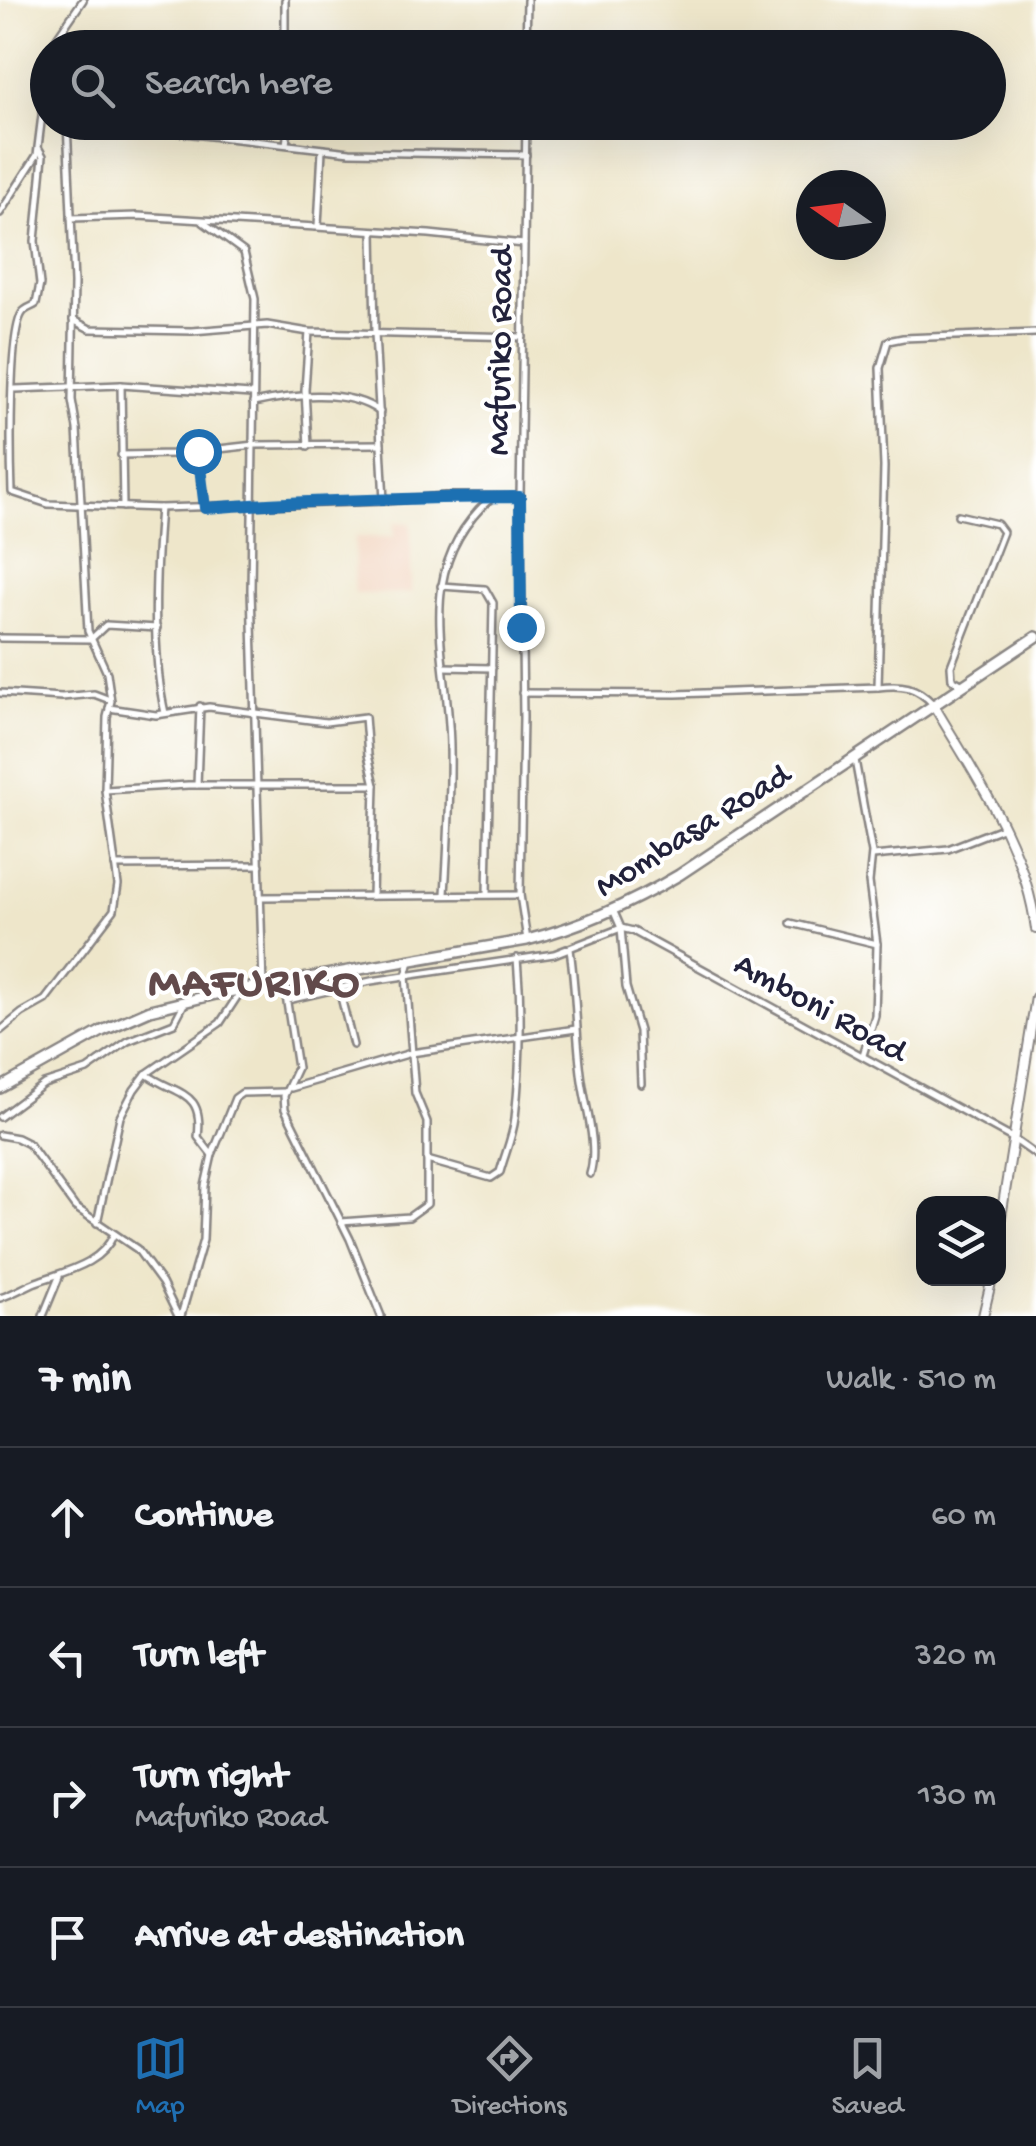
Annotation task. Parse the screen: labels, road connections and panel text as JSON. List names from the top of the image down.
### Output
{
  "streets": {
    "highway": ["Mombasa Road"],
    "street": ["Mafuriko Road", "Amboni Road"]
  },
  "crossings": [
    ["Mafuriko Road", "Mombasa Road"]
  ],
  "districts": ["MAFURIKO"],
  "north": "left",
  "page": {
    "search": "Search here",
    "heading": ["7 min", "Walk · 510 m"],
    "list": [
      ["Continue", "60 m"],
      ["Turn left", "320 m"],
      ["Turn right", "Mafuriko Road", "130 m"],
      "Arrive at destination"
    ],
    "nav": ["Map", "Directions", "Saved"]
  }
}
